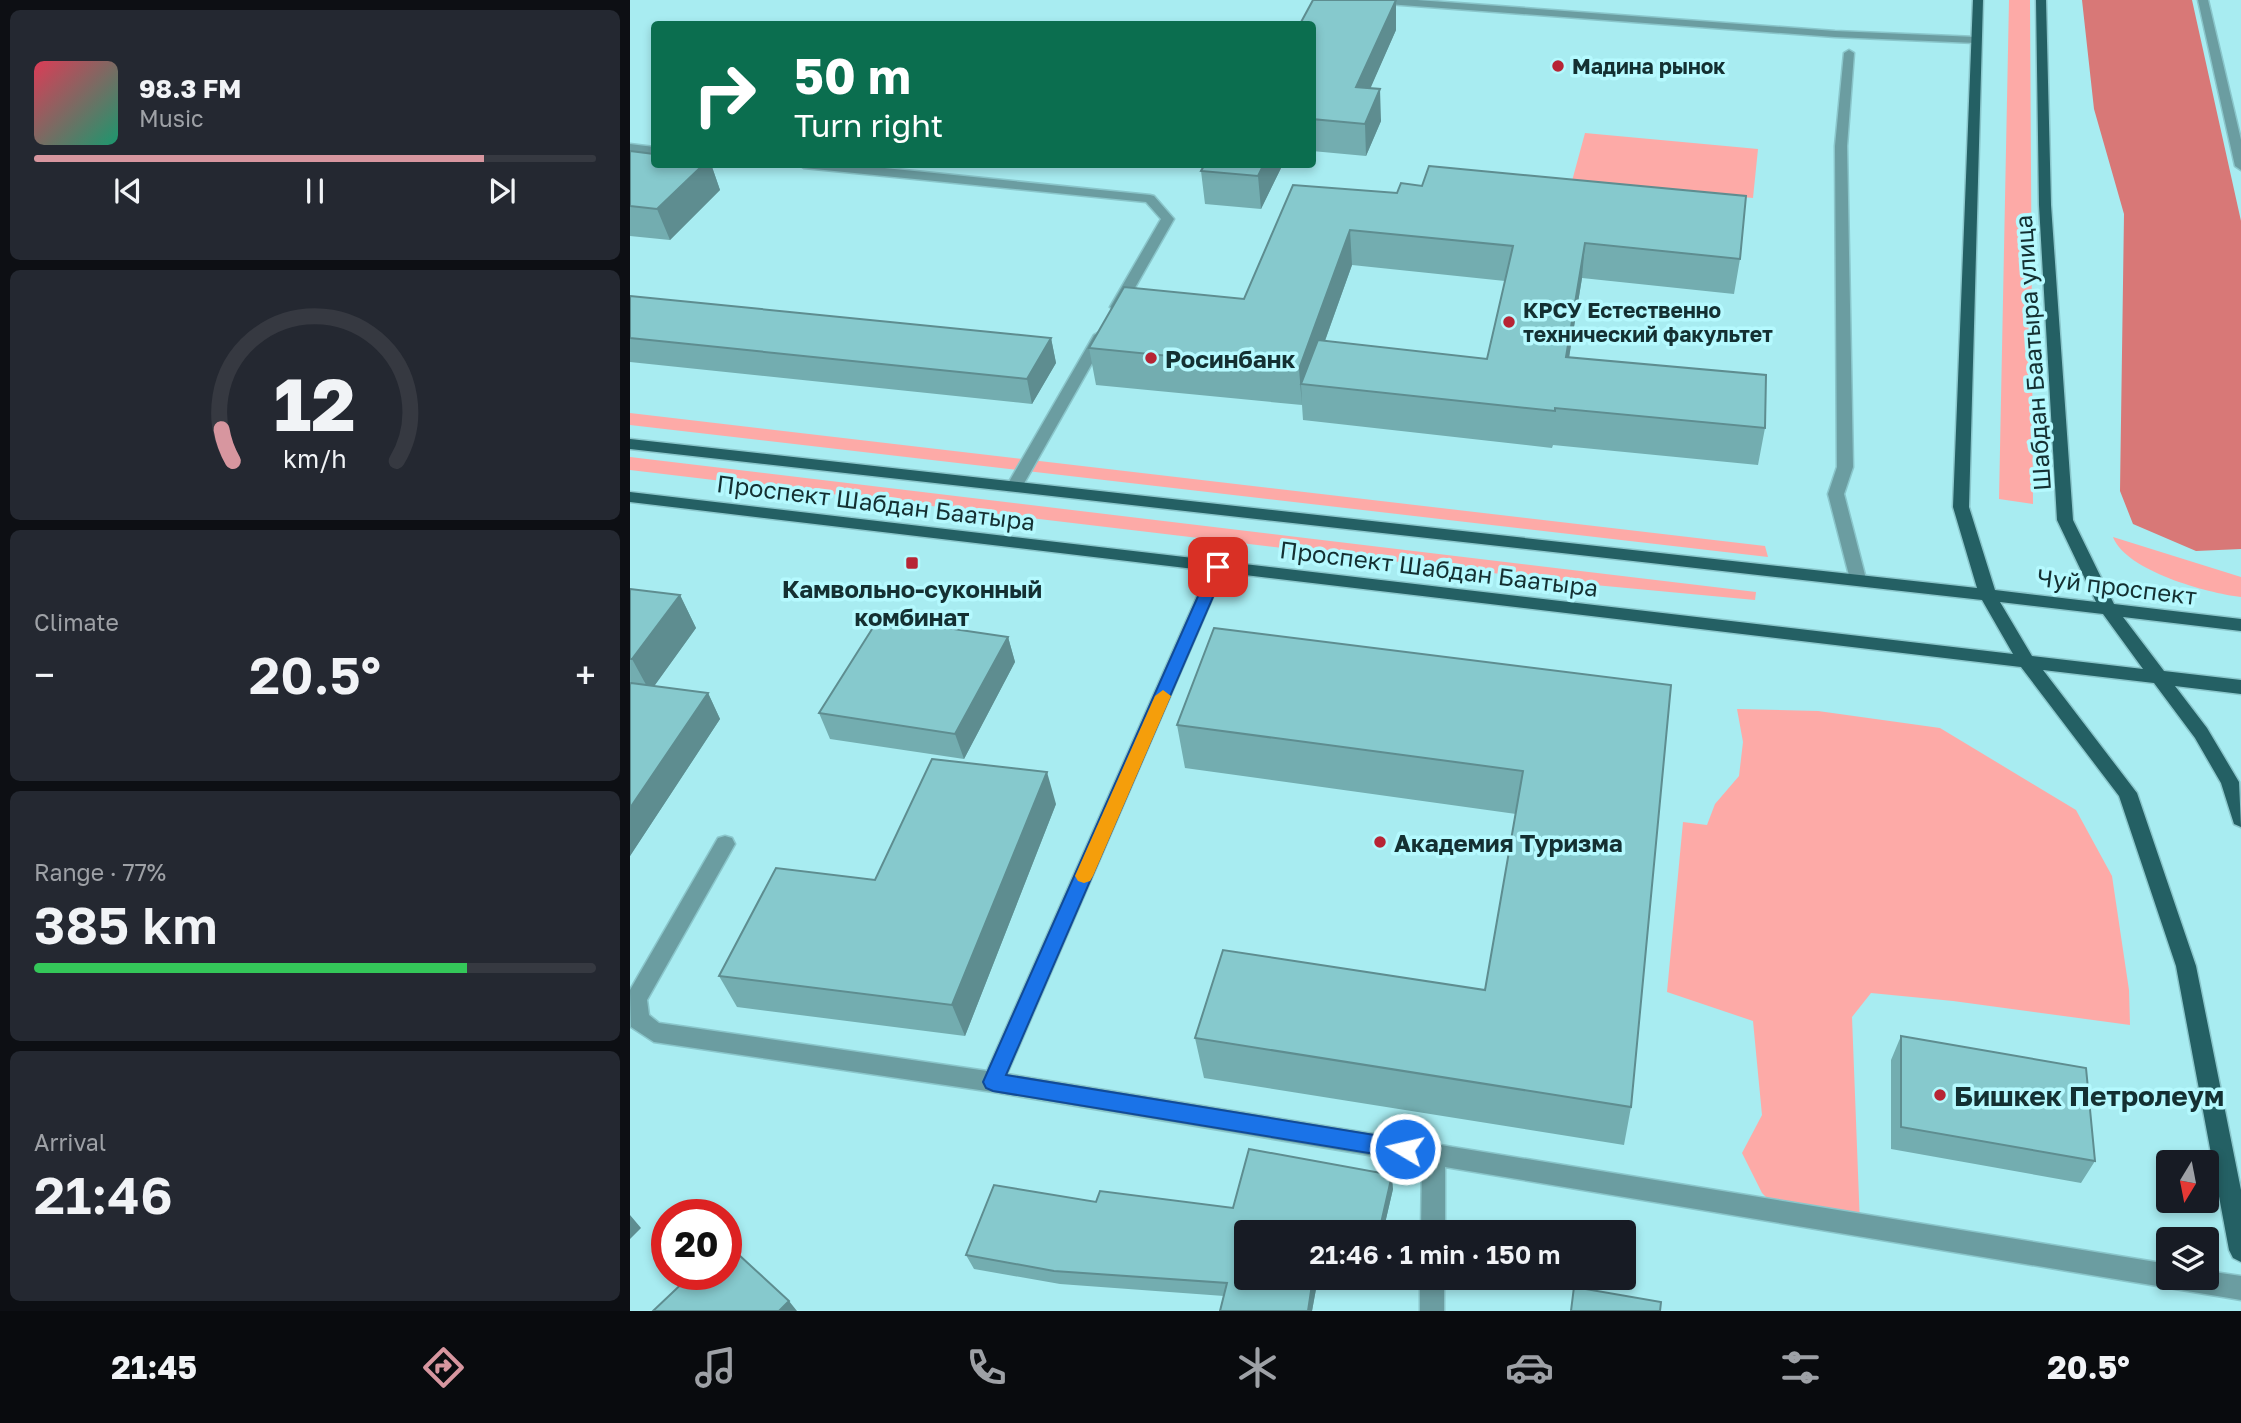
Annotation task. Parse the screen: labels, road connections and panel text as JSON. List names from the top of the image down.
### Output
{
  "streets": {
    "main road": ["Шабдан Баатыра улица", "Проспект Шабдан Баатыра", "Чуй проспект"]
  },
  "crossings": [
    ["Шабдан Баатыра улица", "Проспект Шабдан Баатыра"],
    ["Шабдан Баатыра улица", "Чуй проспект"],
    ["Проспект Шабдан Баатыра", "Чуй проспект"]
  ],
  "places": {
    "other": [
      "Мадина рынок",
      "КРСУ Естественно технический факультет",
      "Росинбанк",
      "Академия Туризма",
      "Бишкек Петролеум"
    ],
    "transit": ["Камвольно-суконный комбинат"]
  },
  "north": "bottom",
  "page": {
    "turn": ["50 m", "Turn right"],
    "song": ["98.3 FM", "Music"],
    "tile": [
      "Climate",
      ["Range · 77%", "385 km"],
      ["Arrival", "21:46"]
    ],
    "heat": ["−", "20.5°", "+"],
    "limit": "20",
    "trip": "21:46 · 1 min · 150 m",
    "tabs": ["21:45", "20.5°"],
    "gauge": ["12", "km/h"]
  }
}
